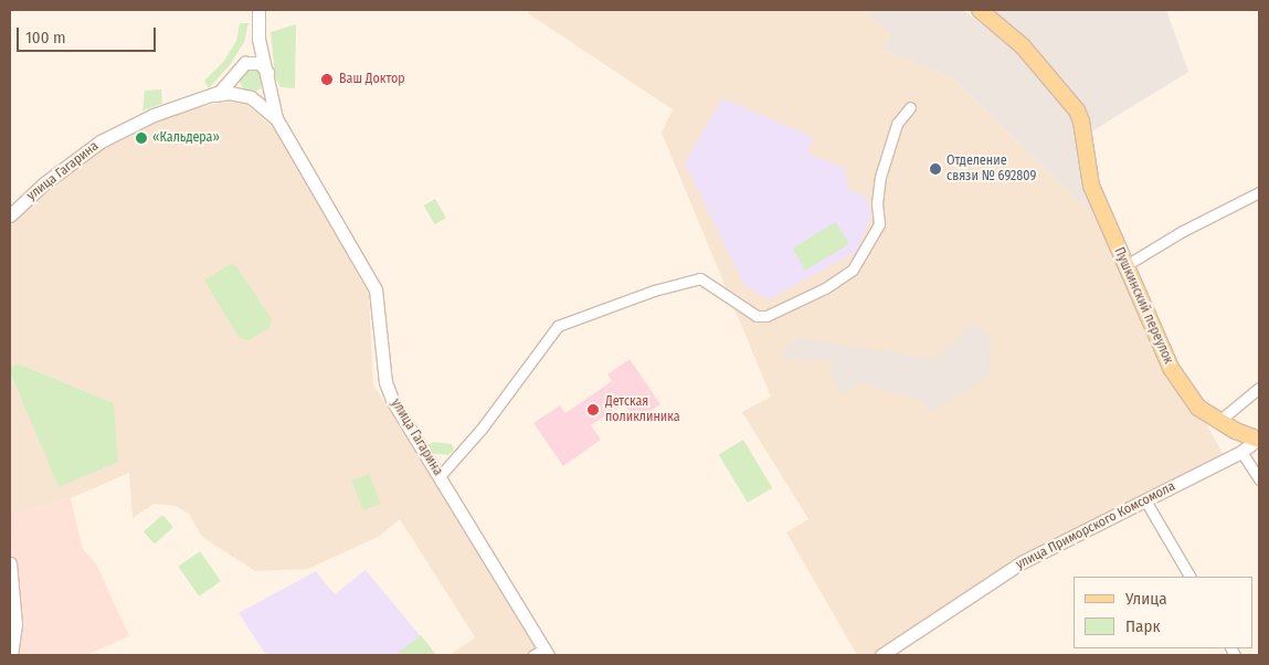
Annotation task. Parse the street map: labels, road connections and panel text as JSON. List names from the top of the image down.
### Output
{
  "streets": {
    "main road": ["Пушкинский переулок"],
    "street": ["улица Гагарина", "улица Приморского Комсомола"]
  },
  "crossings": [
    ["Пушкинский переулок", "улица Приморского Комсомола"]
  ],
  "places": [
    "Ваш Доктор",
    "«Кальдера»",
    "Отделение связи № 692809",
    "Детская поликлиника"
  ],
  "legend": ["Улица", "Парк"],
  "scale_bar": "100 m"
}
